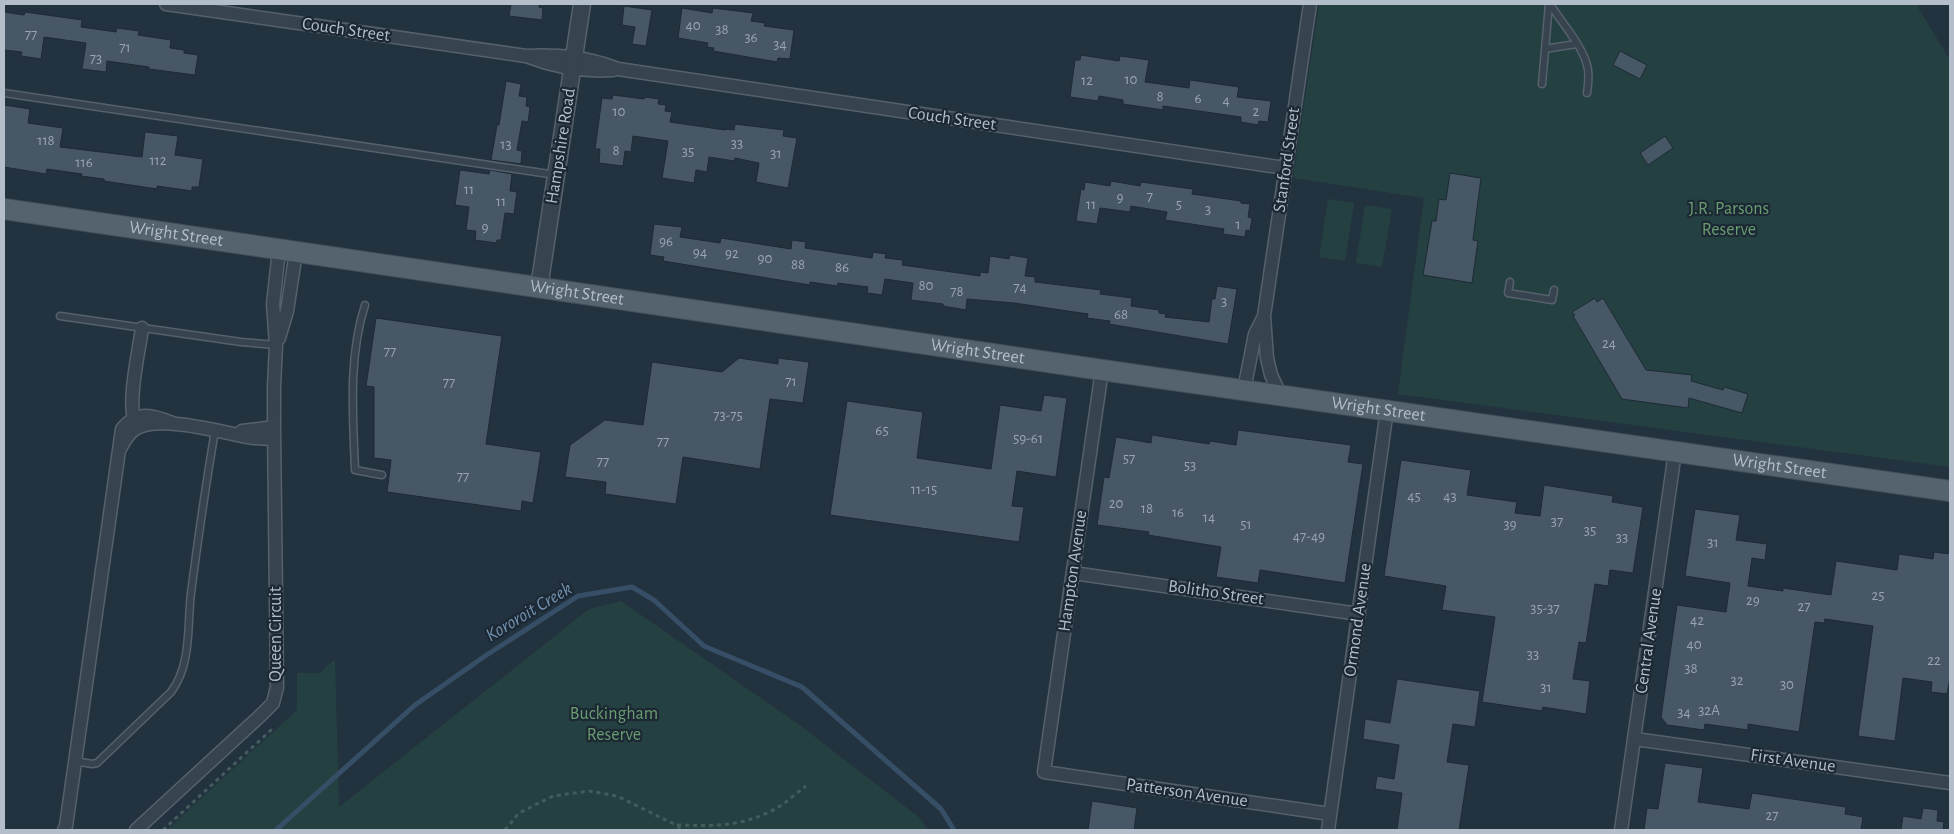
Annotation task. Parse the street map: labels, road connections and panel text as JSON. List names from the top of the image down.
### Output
{
  "streets": {
    "main road": ["Wright Street"],
    "street": [
      "Couch Street",
      "Hampshire Road",
      "Stanford Street",
      "Hampton Avenue",
      "Bolitho Street",
      "Ormond Avenue",
      "Queen Circuit",
      "Central Avenue",
      "First Avenue",
      "Patterson Avenue"
    ]
  },
  "crossings": [
    ["Couch Street", "Hampshire Road"],
    ["Couch Street", "Stanford Street"],
    ["Hampshire Road", "Wright Street"],
    ["Stanford Street", "Wright Street"],
    ["Wright Street", "Hampton Avenue"],
    ["Wright Street", "Ormond Avenue"],
    ["Wright Street", "Queen Circuit"],
    ["Wright Street", "Central Avenue"],
    ["Hampton Avenue", "Bolitho Street"],
    ["Hampton Avenue", "Patterson Avenue"],
    ["Bolitho Street", "Ormond Avenue"],
    ["Ormond Avenue", "Patterson Avenue"],
    ["Central Avenue", "First Avenue"]
  ],
  "water": ["Kororoit Creek"],
  "parks": ["J.R. Parsons Reserve", "Buckingham Reserve"],
  "house_numbers": [
    "40",
    "38",
    "77",
    "36",
    "34",
    "71",
    "73",
    "10",
    "12",
    "8",
    "6",
    "4",
    "10",
    "2",
    "118",
    "33",
    "13",
    "8",
    "35",
    "31",
    "112",
    "116",
    "11",
    "7",
    "9",
    "11",
    "11",
    "5",
    "3",
    "1",
    "9",
    "96",
    "94",
    "92",
    "90",
    "88",
    "86",
    "80",
    "74",
    "78",
    "3",
    "68",
    "24",
    "77",
    "71",
    "77",
    "73-75",
    "65",
    "59-61",
    "77",
    "57",
    "77",
    "53",
    "77",
    "11-15",
    "45",
    "43",
    "20",
    "18",
    "16",
    "14",
    "37",
    "51",
    "39",
    "35",
    "47-49",
    "33",
    "31",
    "25",
    "29",
    "27",
    "35-37",
    "42",
    "40",
    "33",
    "22",
    "38",
    "32",
    "30",
    "31",
    "32A",
    "34",
    "27"
  ]
}
